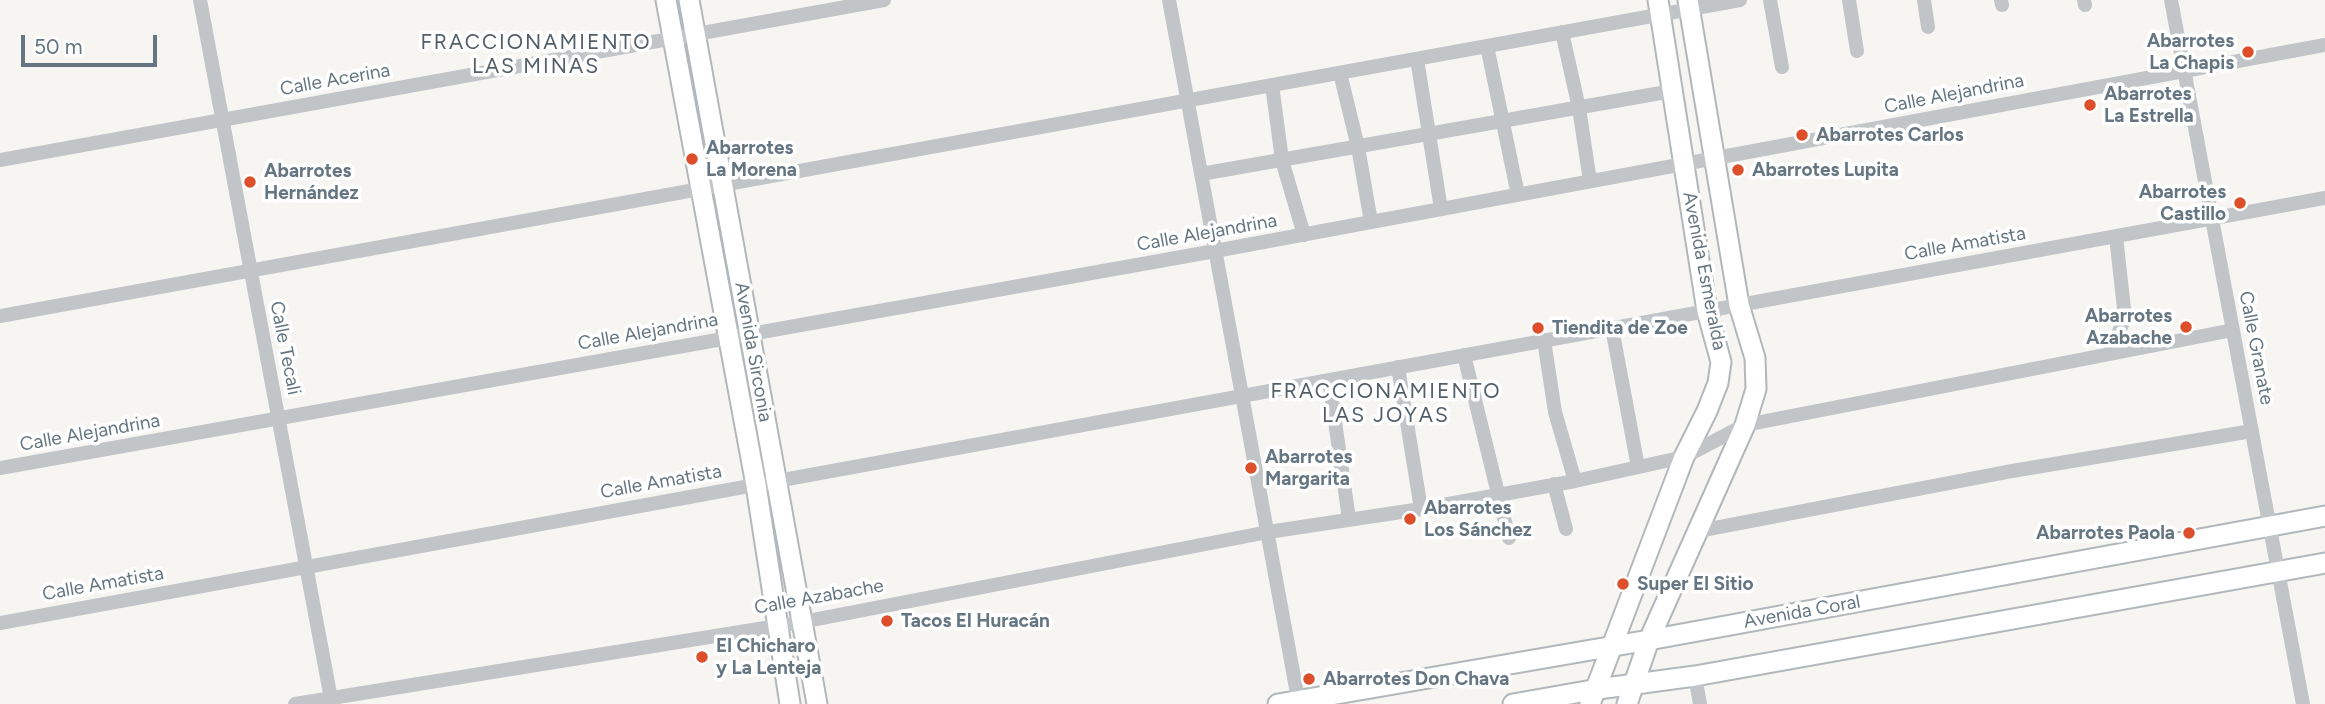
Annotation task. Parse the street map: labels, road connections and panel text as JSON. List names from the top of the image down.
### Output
{
  "streets": {
    "street": [
      "Calle Acerina",
      "Calle Alejandrina",
      "Calle Amatista",
      "Avenida Esmeralda",
      "Calle Tecali",
      "Calle Granate",
      "Avenida Sirconia",
      "Calle Azabache",
      "Avenida Coral"
    ]
  },
  "crossings": [
    ["Calle Acerina", "Calle Tecali"],
    ["Calle Acerina", "Avenida Sirconia"],
    ["Calle Alejandrina", "Avenida Esmeralda"],
    ["Calle Alejandrina", "Calle Tecali"],
    ["Calle Alejandrina", "Calle Granate"],
    ["Calle Alejandrina", "Avenida Sirconia"],
    ["Calle Amatista", "Avenida Esmeralda"],
    ["Calle Amatista", "Calle Tecali"],
    ["Calle Amatista", "Calle Granate"],
    ["Calle Amatista", "Avenida Sirconia"],
    ["Avenida Esmeralda", "Calle Azabache"],
    ["Avenida Esmeralda", "Avenida Coral"],
    ["Calle Tecali", "Calle Azabache"],
    ["Calle Granate", "Calle Azabache"],
    ["Calle Granate", "Avenida Coral"],
    ["Avenida Sirconia", "Calle Azabache"]
  ],
  "districts": ["FRACCIONAMIENTO LAS MINAS", "FRACCIONAMIENTO LAS JOYAS"],
  "places": [
    "Abarrotes La Chapis",
    "Abarrotes La Estrella",
    "Abarrotes Carlos",
    "Abarrotes La Morena",
    "Abarrotes Lupita",
    "Abarrotes Hernández",
    "Abarrotes Castillo",
    "Abarrotes Azabache",
    "Tiendita de Zoe",
    "Abarrotes Margarita",
    "Abarrotes Los Sánchez",
    "Abarrotes Paola",
    "Super El Sitio",
    "Tacos El Huracán",
    "El Chicharo y La Lenteja",
    "Abarrotes Don Chava"
  ],
  "scale_bar": "50 m"
}
